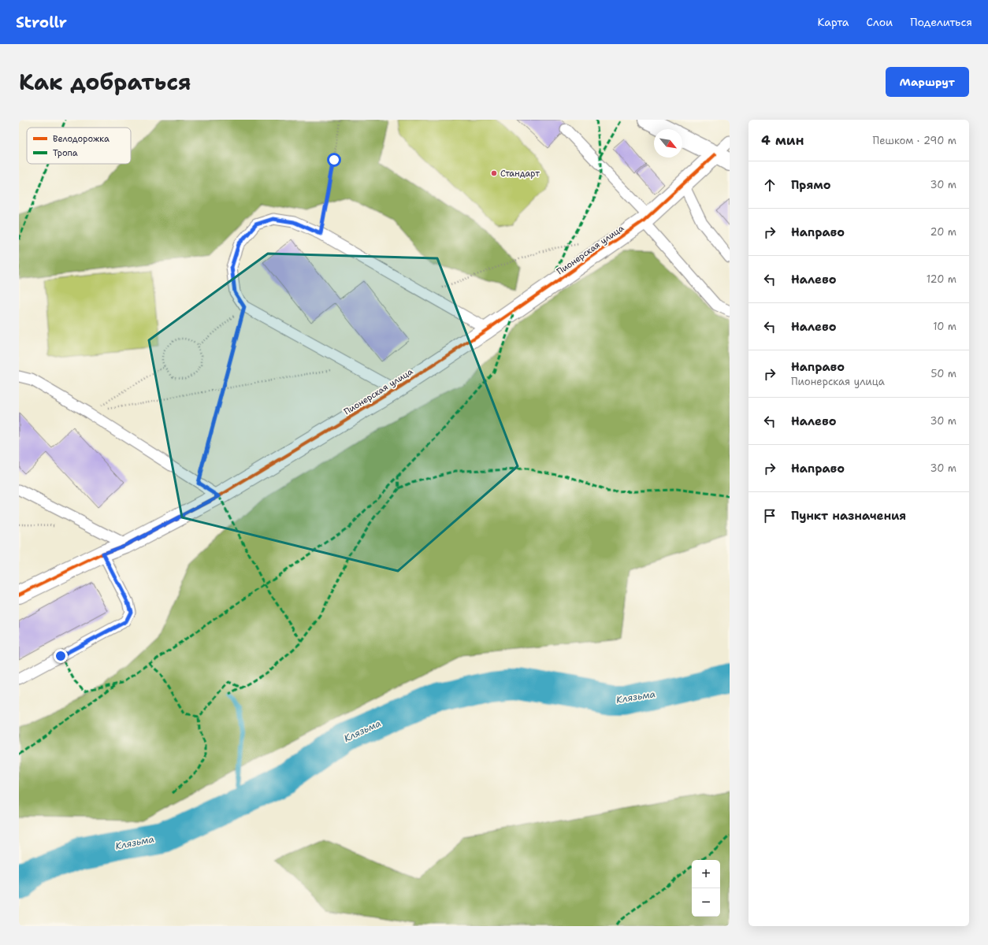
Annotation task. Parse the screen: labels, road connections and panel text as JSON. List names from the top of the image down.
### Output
{
  "streets": {
    "street": ["Пионерская улица"]
  },
  "water": ["Клязьма"],
  "places": ["Стандарт"],
  "legend": ["Велодорожка", "Тропа"],
  "north": "bottom right",
  "page": {
    "header": "Strollr",
    "nav": ["Карта", "Слои", "Поделиться"],
    "title": "Как добраться",
    "buttons": "Маршрут",
    "heading": ["4 мин", "Пешком · 290 m"],
    "list": [
      ["Прямо", "30 m"],
      ["Направо", "20 m"],
      ["Налево", "120 m"],
      ["Налево", "10 m"],
      ["Направо", "Пионерская улица", "50 m"],
      ["Налево", "30 m"],
      ["Направо", "30 m"],
      "Пункт назначения"
    ],
    "map_buttons": ["+", "−"]
  }
}
